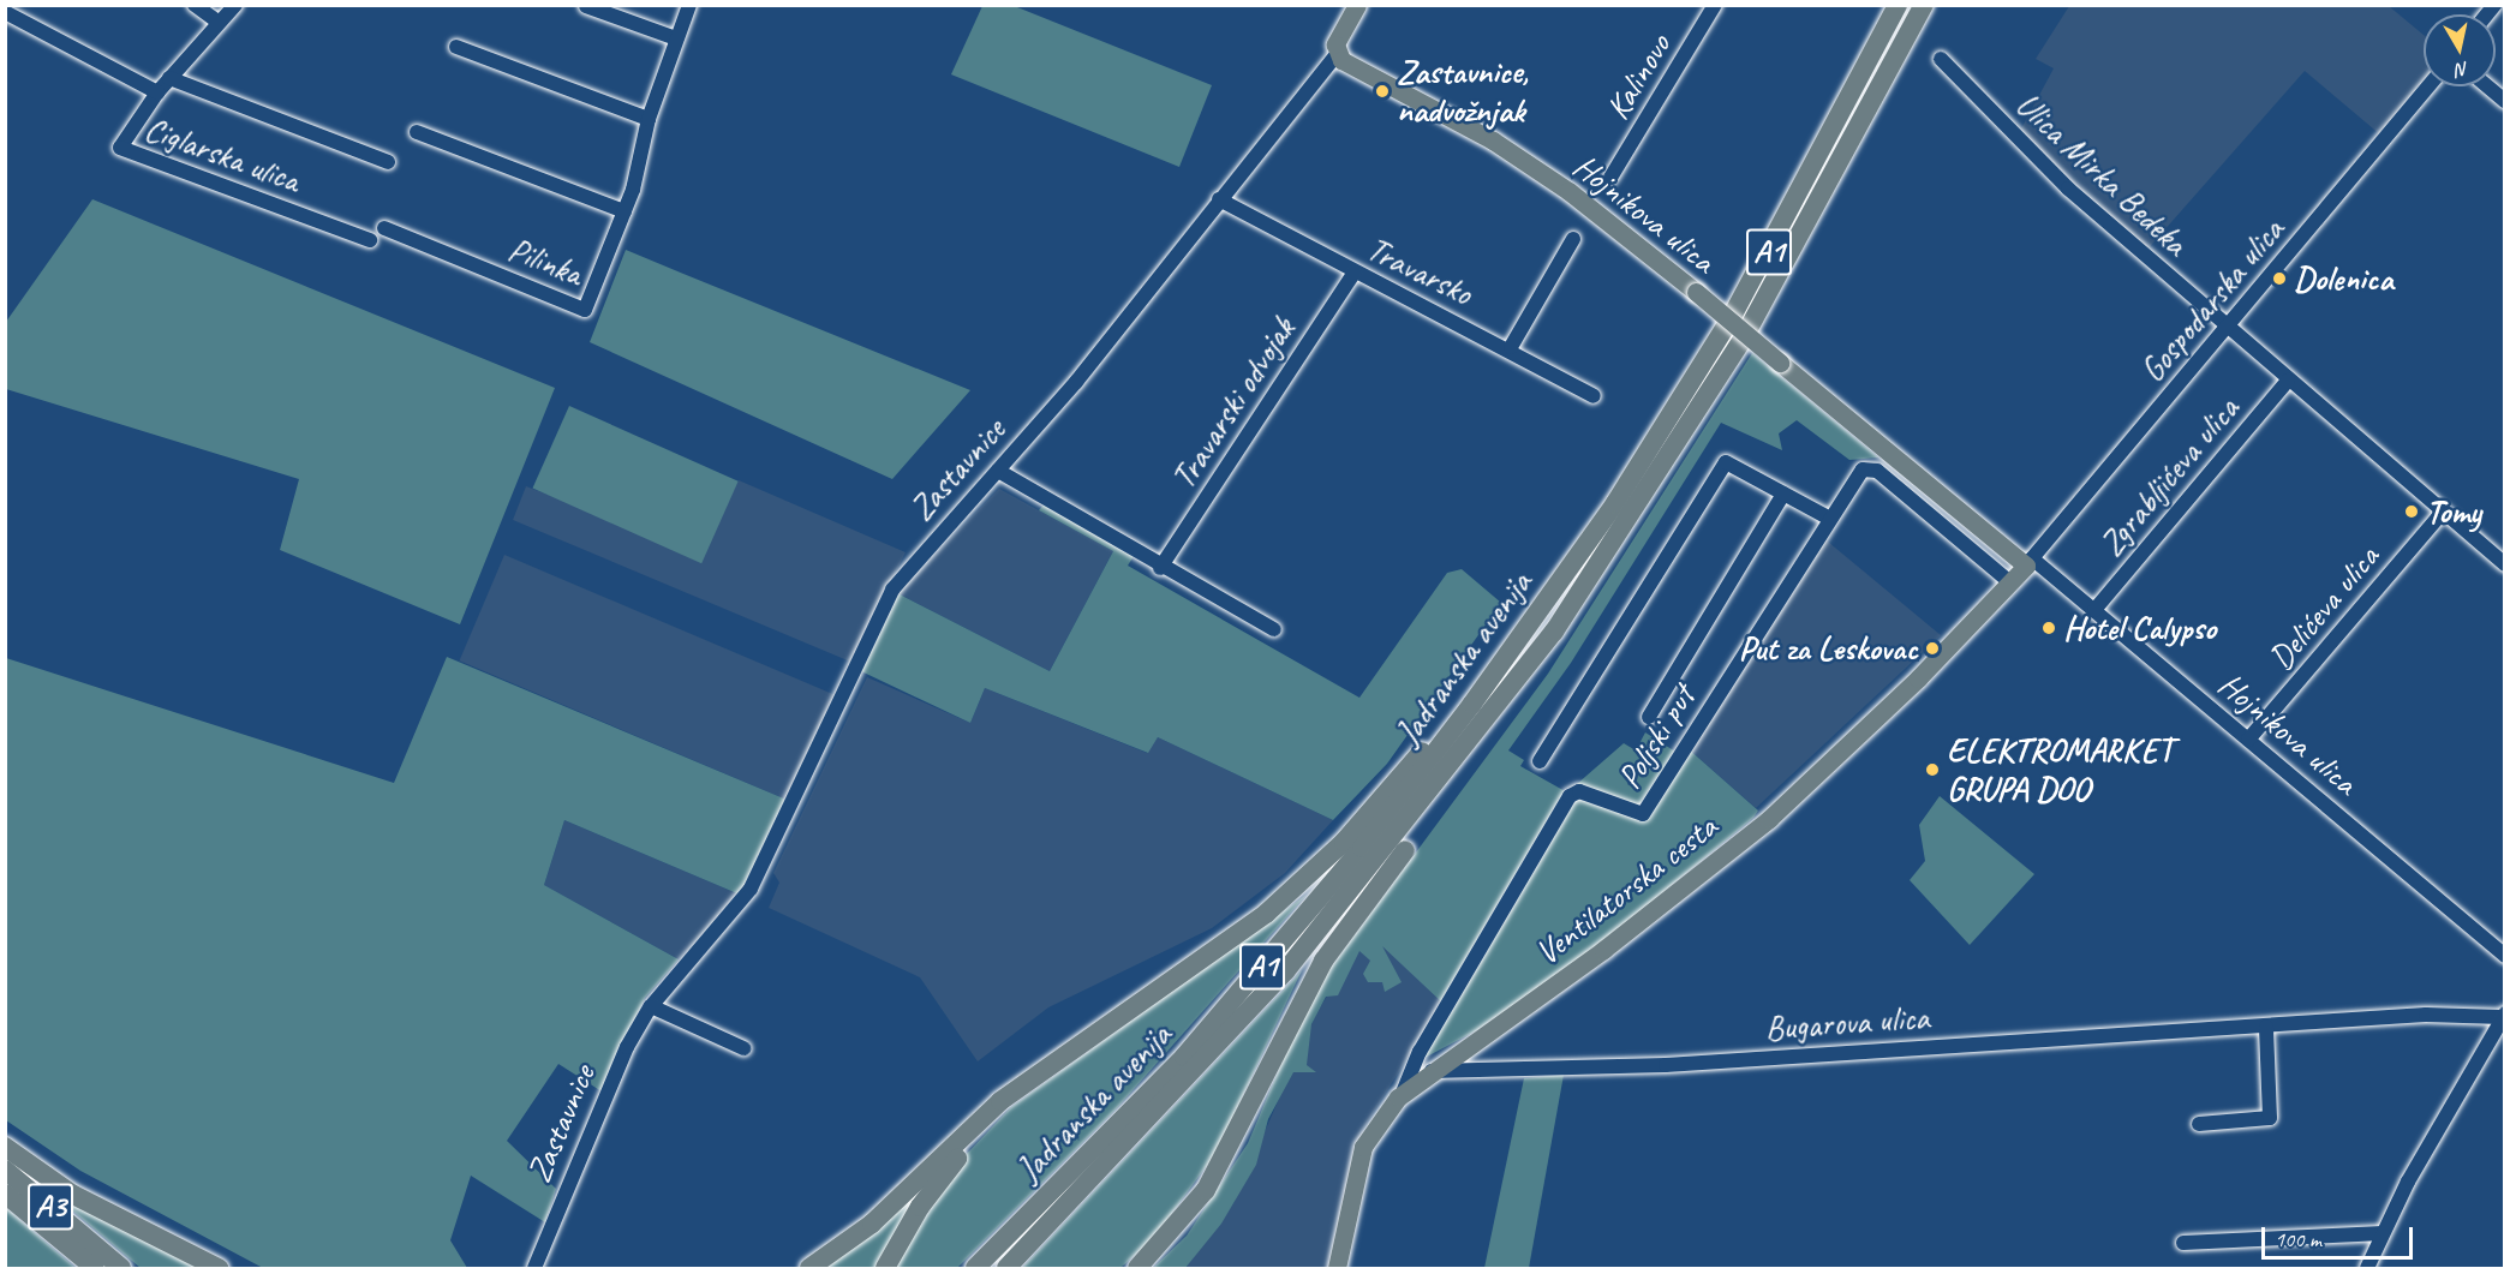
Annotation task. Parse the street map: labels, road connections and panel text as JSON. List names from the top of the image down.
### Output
{
  "streets": {
    "highway": ["A1", "Jadranska avenija", "A3"],
    "main road": ["Hojnikova ulica", "Zastavnice", "Ventilatorska cesta"],
    "street": [
      "Kalinovo",
      "Ciglarska ulica",
      "Ulica Mirka Bedeka",
      "Pilinka",
      "Travarsko",
      "Gospodarska ulica",
      "Travarski odvojak",
      "Zgrabljićeva ulica",
      "Delićeva ulica",
      "Poljski put",
      "Bugarova ulica"
    ]
  },
  "crossings": [
    ["Ulica Mirka Bedeka", "Gospodarska ulica"],
    ["Hojnikova ulica", "Gospodarska ulica"],
    ["Hojnikova ulica", "Zastavnice"],
    ["Hojnikova ulica", "Zgrabljićeva ulica"],
    ["Hojnikova ulica", "Delićeva ulica"],
    ["Hojnikova ulica", "Ventilatorska cesta"],
    ["Travarsko", "Travarski odvojak"],
    ["Travarsko", "Zastavnice"],
    ["Gospodarska ulica", "Ventilatorska cesta"],
    ["Poljski put", "Ventilatorska cesta"],
    ["Ventilatorska cesta", "Bugarova ulica"]
  ],
  "places": [
    "Zastavnice, nadvožnjak",
    "Dolenica",
    "Tomy",
    "Hotel Calypso",
    "Put za Leskovac",
    "ELEKTROMARKET GRUPA DOO"
  ],
  "scale_bar": "100 m",
  "north": "bottom"
}
